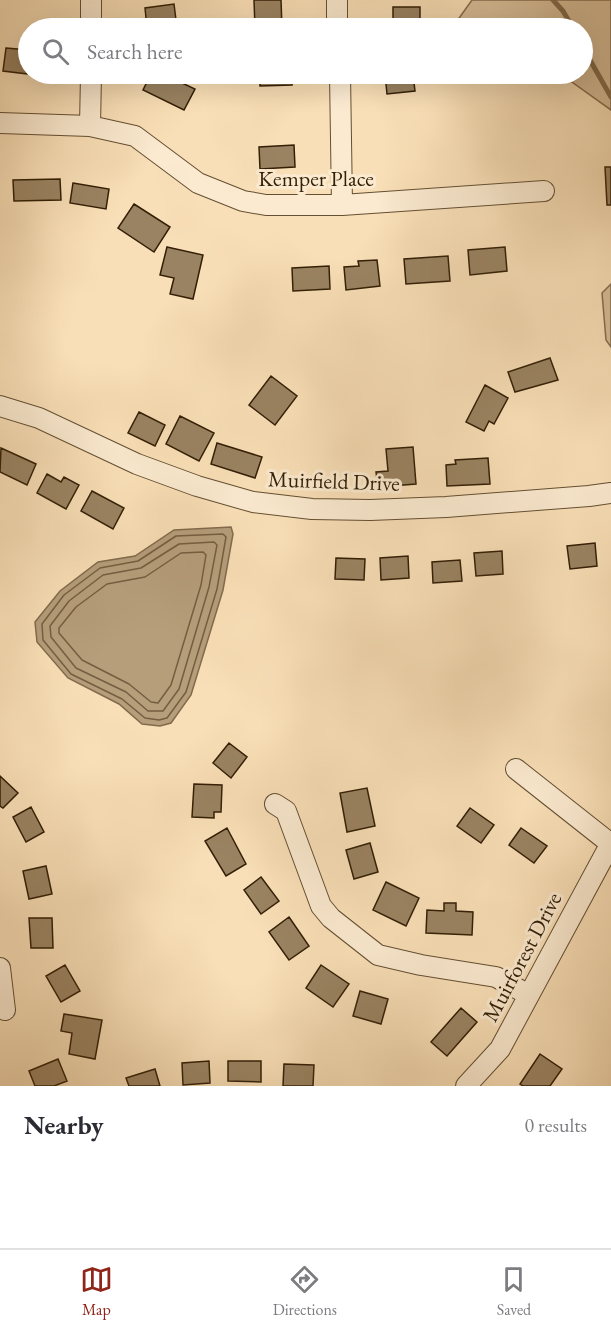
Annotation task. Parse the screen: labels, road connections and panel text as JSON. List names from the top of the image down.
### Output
{
  "streets": {
    "street": ["Kemper Place", "Muirfield Drive", "Muirforest Drive"]
  },
  "page": {
    "search": "Search here",
    "heading": ["Nearby", "0 results"],
    "nav": ["Map", "Directions", "Saved"]
  }
}
